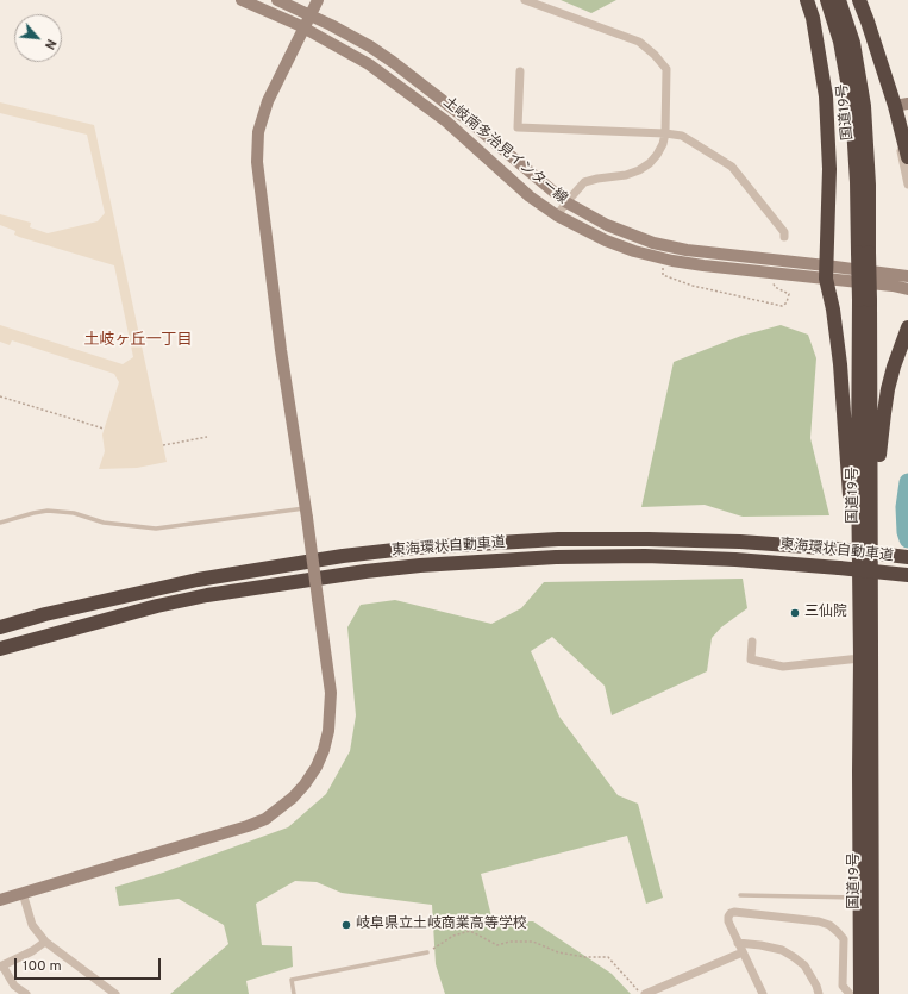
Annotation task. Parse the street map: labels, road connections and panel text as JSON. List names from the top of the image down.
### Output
{
  "streets": {
    "highway": ["国道19号", "東海環状自動車道"],
    "main road": ["土岐南多治見インター線"]
  },
  "districts": ["土岐ヶ丘一丁目"],
  "places": ["三仙院", "岐阜県立土岐商業高等学校"],
  "scale_bar": "100 m",
  "north": "bottom right"
}
